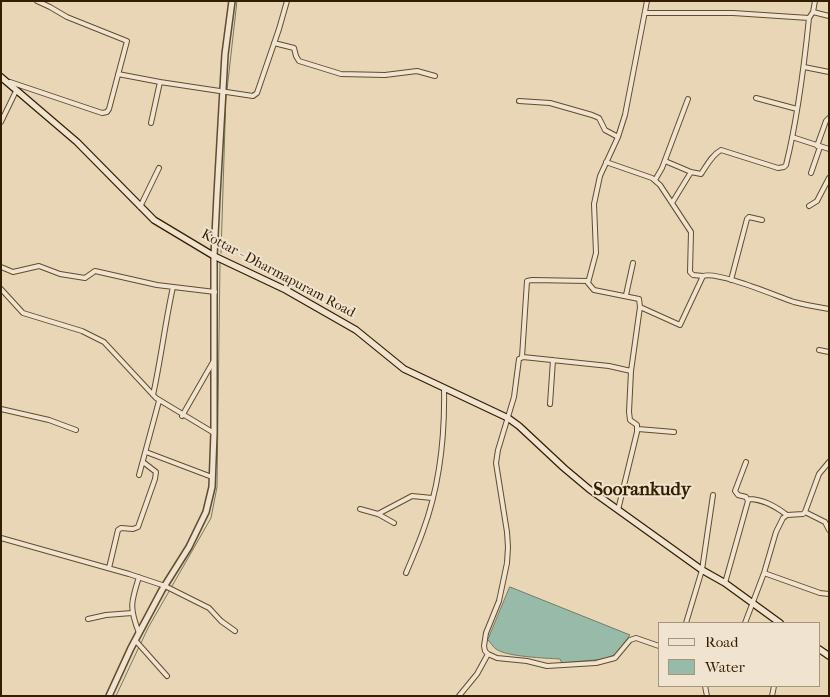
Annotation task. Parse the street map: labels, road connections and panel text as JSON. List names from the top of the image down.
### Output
{
  "streets": {
    "main road": ["Kottar - Dharmapuram Road"]
  },
  "districts": ["Soorankudy"],
  "legend": ["Road", "Water"]
}
